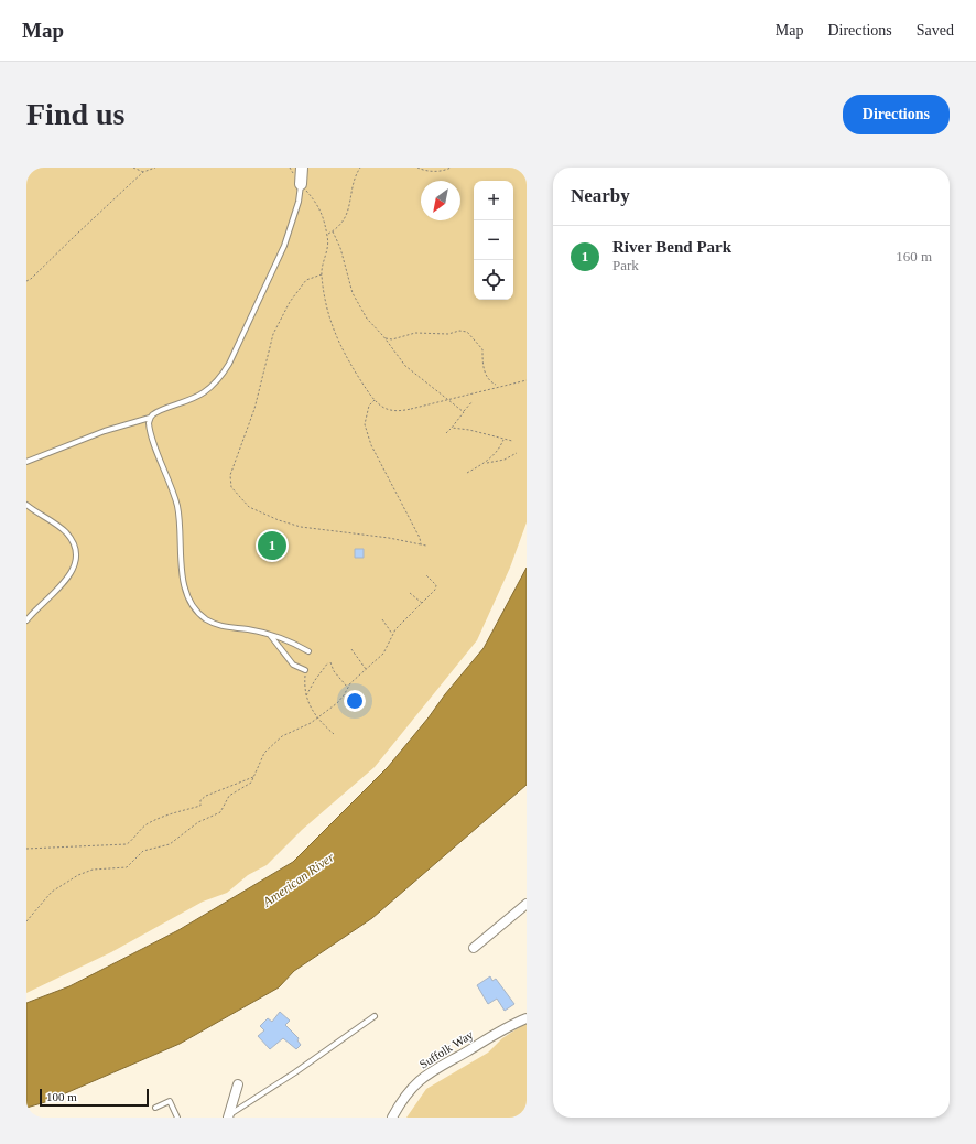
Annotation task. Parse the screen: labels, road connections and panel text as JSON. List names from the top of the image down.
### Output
{
  "streets": {
    "street": ["Suffolk Way"]
  },
  "water": ["American River"],
  "scale_bar": "100 m",
  "north": "bottom left",
  "page": {
    "header": "Map",
    "nav": ["Map", "Directions", "Saved"],
    "buttons": "Directions",
    "title": "Find us",
    "heading": "Nearby",
    "map_buttons": ["+", "−"],
    "list": [
      {
        "mark": "1",
        "name": "River Bend Park",
        "note": "Park",
        "value": "160 m"
      }
    ],
    "pins": "1",
    "scale": "100 m"
  }
}
